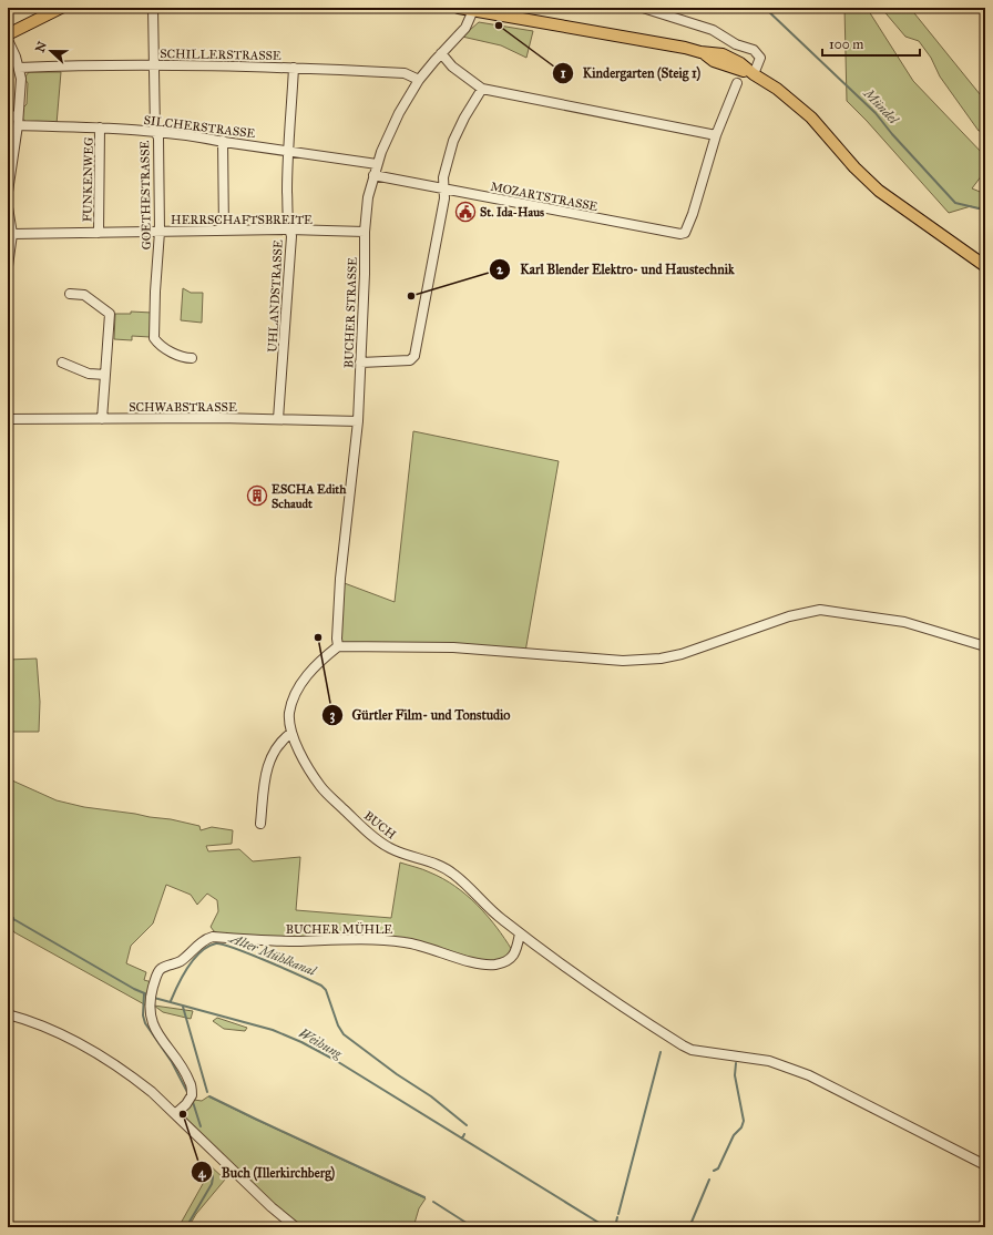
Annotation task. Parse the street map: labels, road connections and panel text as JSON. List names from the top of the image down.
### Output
{
  "streets": {
    "street": [
      "SCHILLERSTRASSE",
      "SILCHERSTRASSE",
      "FUNKENWEG",
      "GOETHESTRASSE",
      "MOZARTSTRASSE",
      "HERRSCHAFTSBREITE",
      "UHLANDSTRASSE",
      "BUCHER STRASSE",
      "SCHWABSTRASSE",
      "BUCH",
      "BUCHER MÜHLE"
    ]
  },
  "crossings": [
    ["SCHILLERSTRASSE", "GOETHESTRASSE"],
    ["SCHILLERSTRASSE", "UHLANDSTRASSE"],
    ["SCHILLERSTRASSE", "BUCHER STRASSE"],
    ["SILCHERSTRASSE", "FUNKENWEG"],
    ["SILCHERSTRASSE", "GOETHESTRASSE"],
    ["SILCHERSTRASSE", "UHLANDSTRASSE"],
    ["SILCHERSTRASSE", "BUCHER STRASSE"],
    ["FUNKENWEG", "HERRSCHAFTSBREITE"],
    ["GOETHESTRASSE", "HERRSCHAFTSBREITE"],
    ["MOZARTSTRASSE", "BUCHER STRASSE"],
    ["HERRSCHAFTSBREITE", "UHLANDSTRASSE"],
    ["HERRSCHAFTSBREITE", "BUCHER STRASSE"],
    ["UHLANDSTRASSE", "SCHWABSTRASSE"],
    ["BUCHER STRASSE", "SCHWABSTRASSE"],
    ["BUCHER STRASSE", "BUCH"],
    ["BUCH", "BUCHER MÜHLE"]
  ],
  "water": ["Mündel", "Alter Mühlkanal", "Weihung"],
  "places": {
    "other": [
      "Kindergarten (Steig 1)",
      "Karl Blender Elektro- und Haustechnik",
      "Gürtler Film- und Tonstudio",
      "Buch (Illerkirchberg)"
    ],
    "public building": ["St. Ida-Haus"],
    "building": ["ESCHA Edith Schaudt"]
  },
  "scale_bar": "100 m",
  "north": "left"
}
